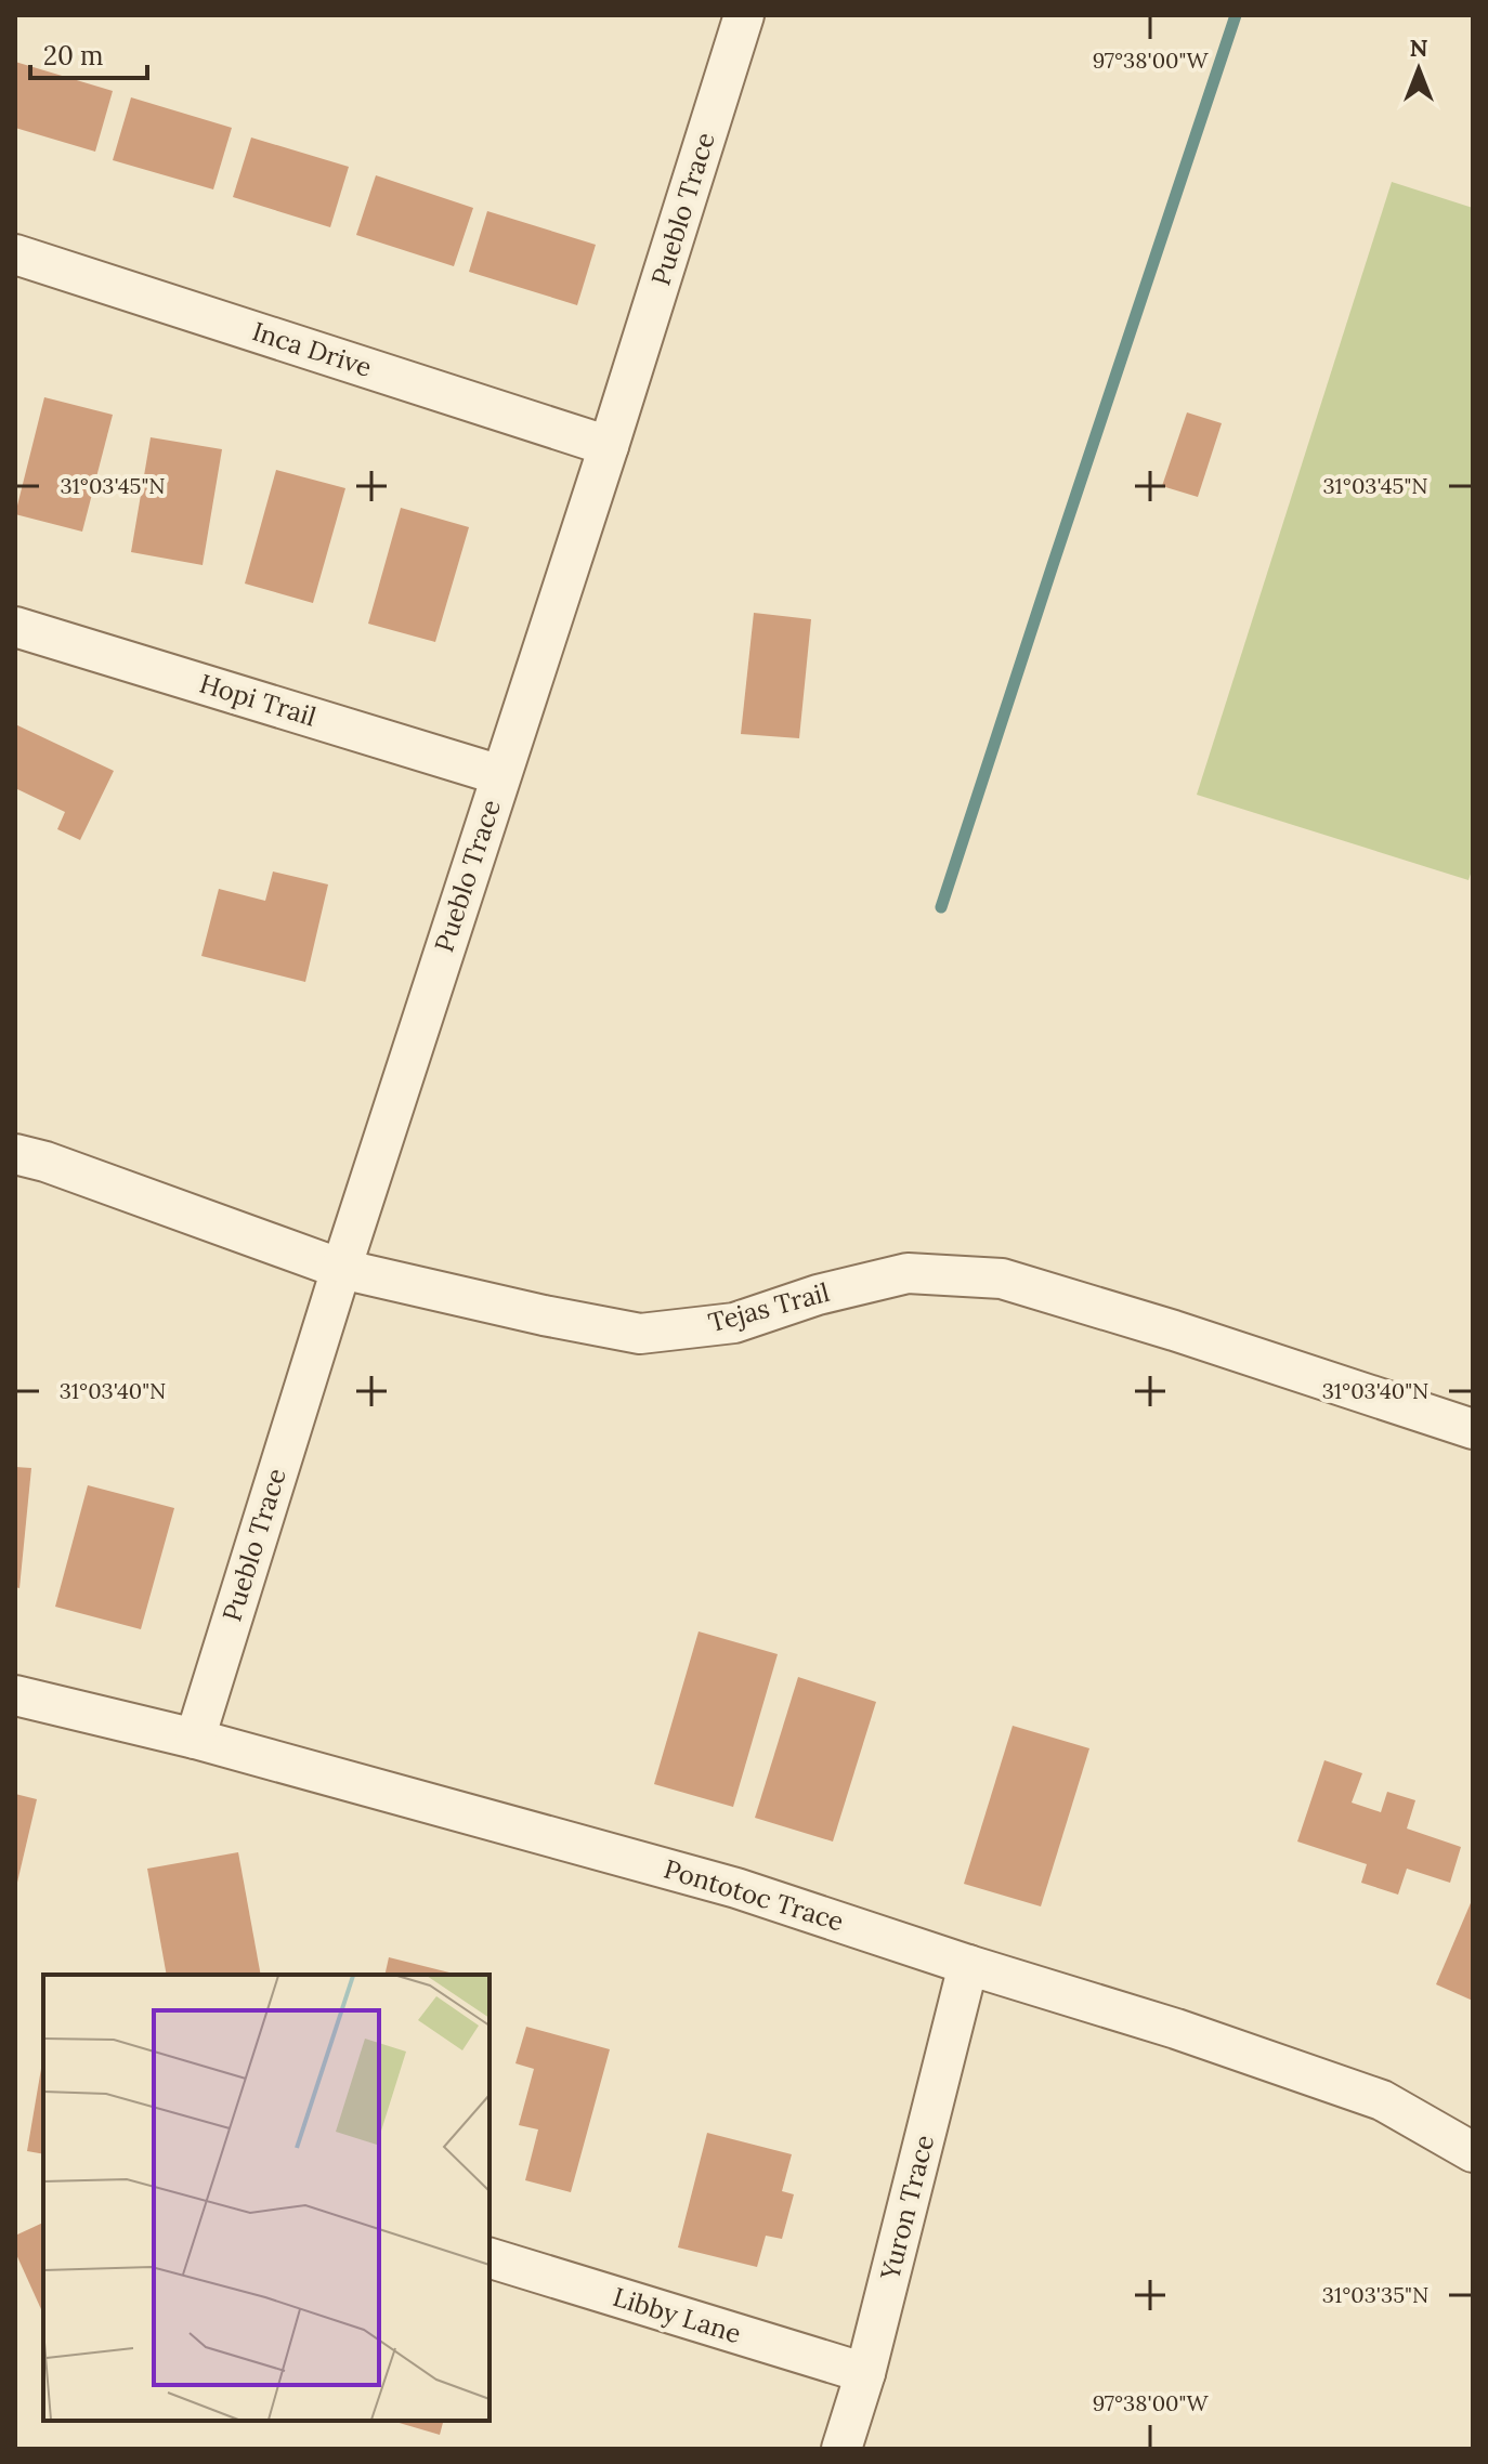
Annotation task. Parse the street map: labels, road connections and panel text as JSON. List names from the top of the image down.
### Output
{
  "streets": {
    "street": [
      "Pueblo Trace",
      "Inca Drive",
      "Hopi Trail",
      "Tejas Trail",
      "Pontotoc Trace",
      "Yuron Trace",
      "Libby Lane"
    ]
  },
  "crossings": [
    ["Pueblo Trace", "Inca Drive"],
    ["Pueblo Trace", "Hopi Trail"],
    ["Pueblo Trace", "Tejas Trail"],
    ["Pueblo Trace", "Pontotoc Trace"],
    ["Pontotoc Trace", "Yuron Trace"],
    ["Yuron Trace", "Libby Lane"]
  ],
  "scale_bar": "20 m",
  "north": "top",
  "coordinates": [
    "97°38'00\"W",
    "31°03'45\"N",
    "31°03'40\"N",
    "31°03'35\"N"
  ]
}
